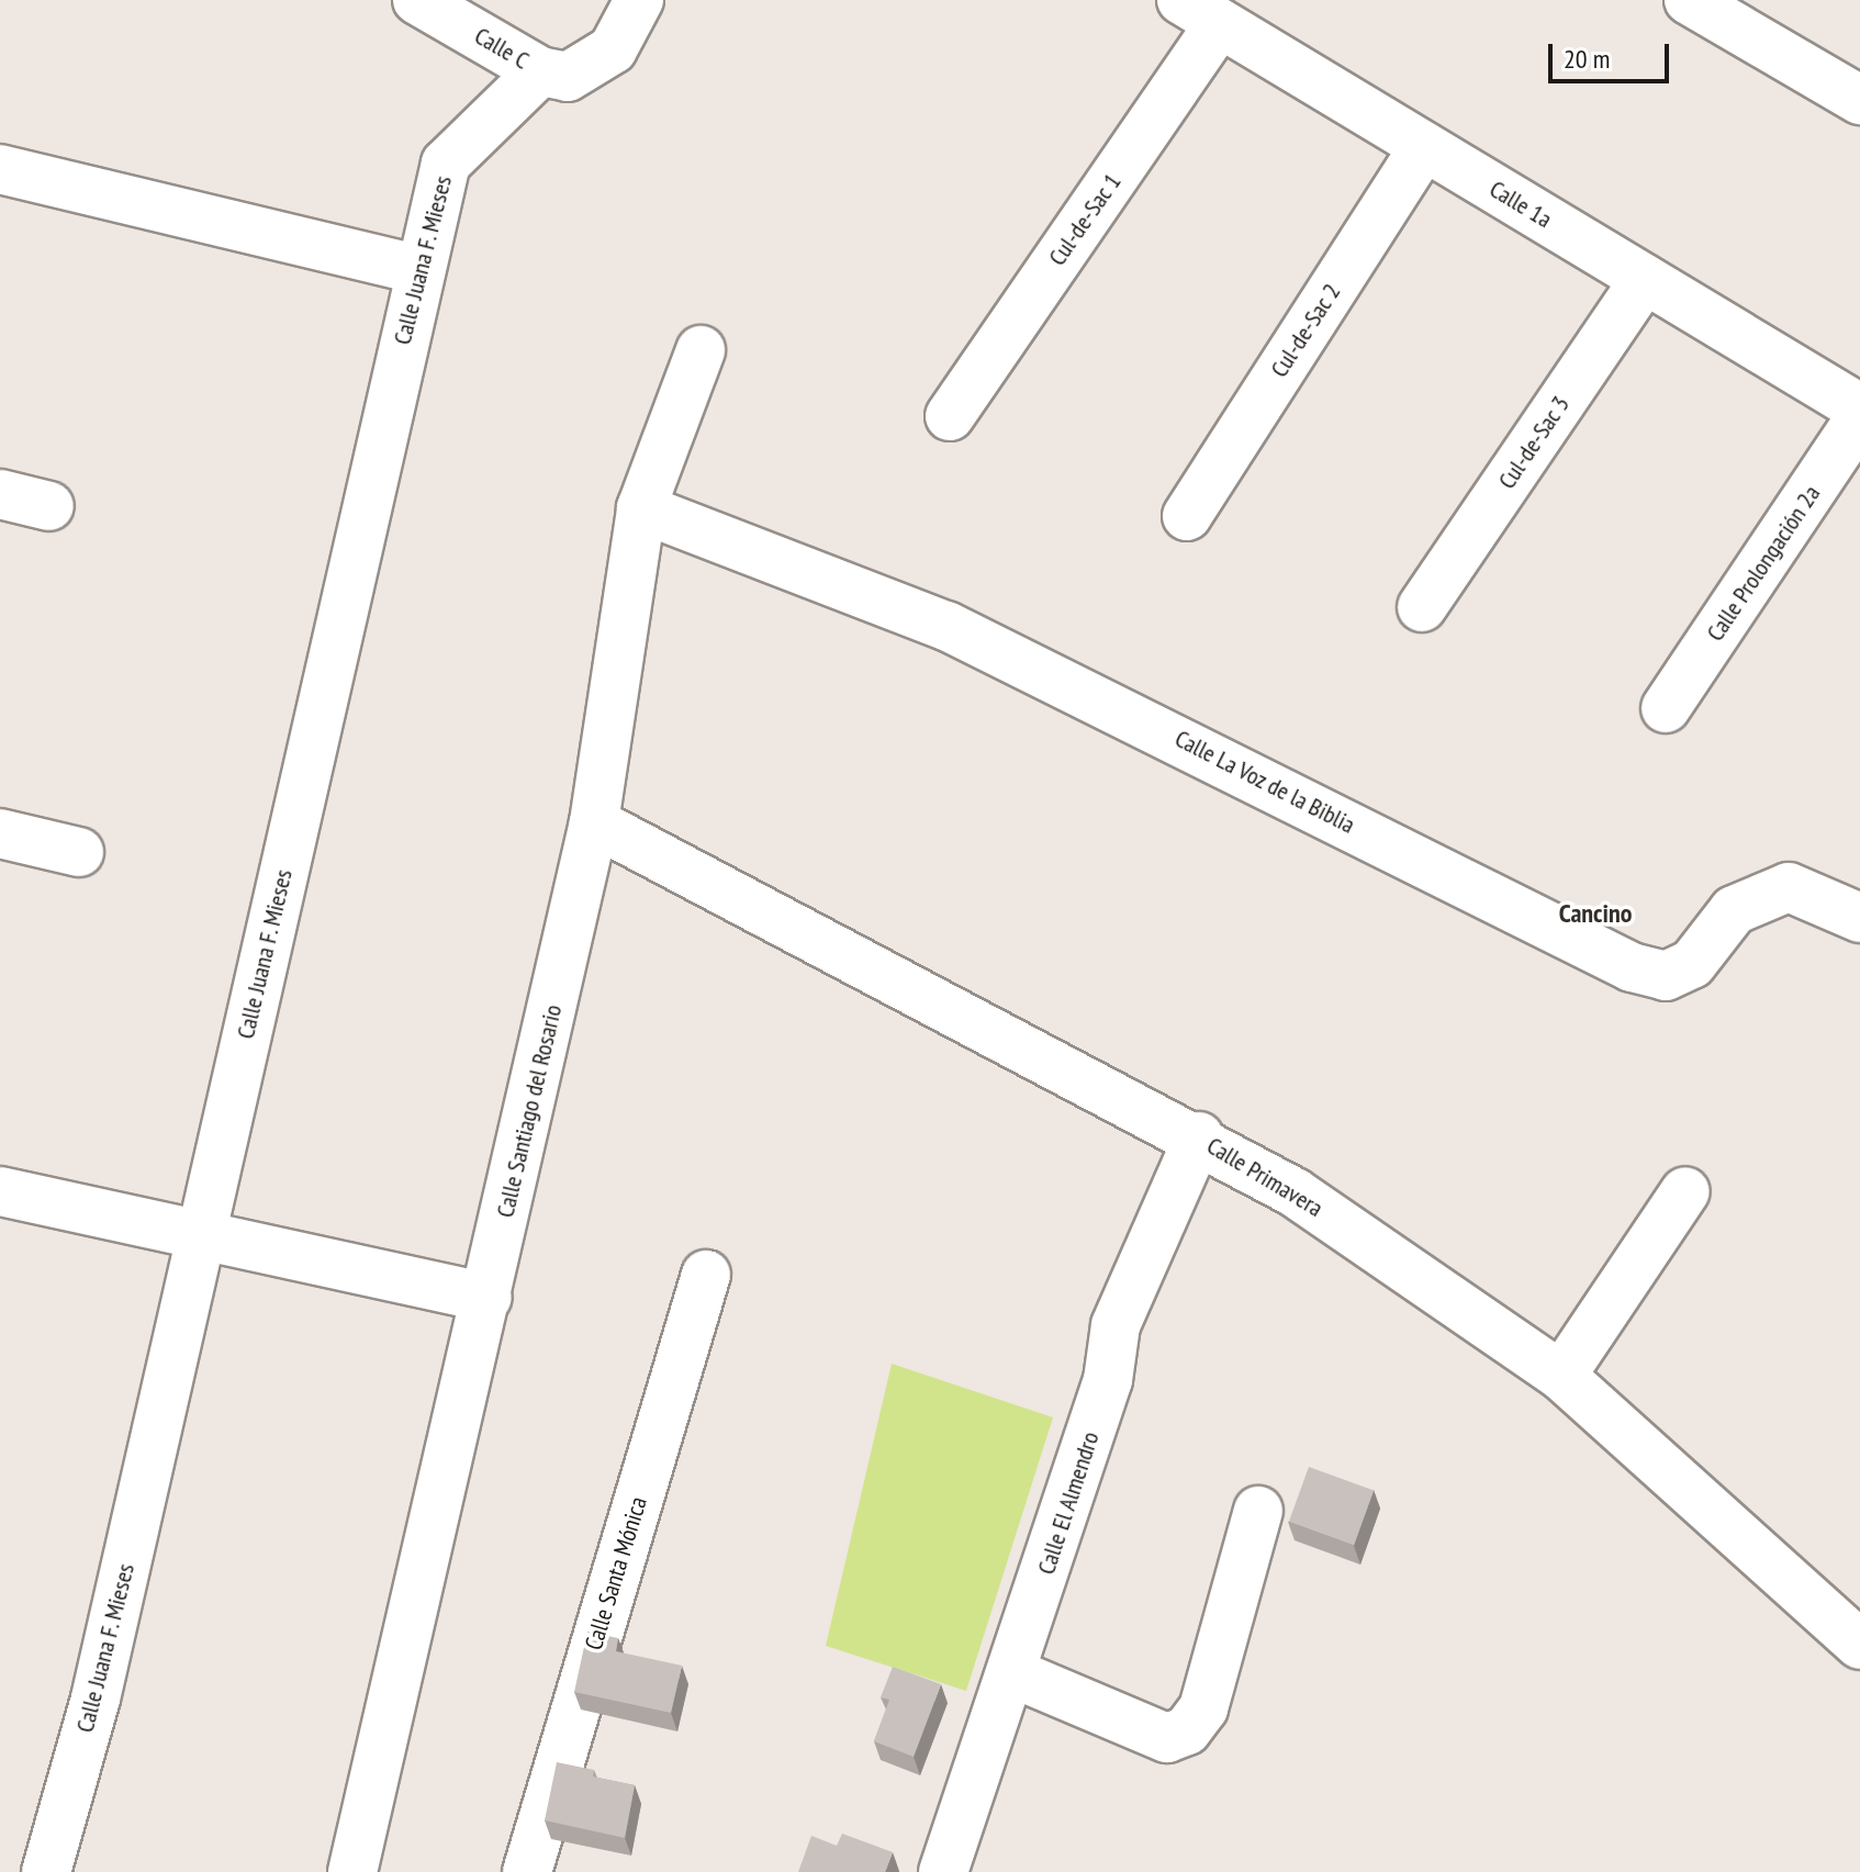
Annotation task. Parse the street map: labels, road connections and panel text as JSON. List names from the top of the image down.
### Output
{
  "streets": {
    "street": [
      "Calle C",
      "Calle 1a",
      "Cul-de-Sac 1",
      "Calle Juana F. Mieses",
      "Cul-de-Sac 2",
      "Cul-de-Sac 3",
      "Calle Prolongación 2a",
      "Calle La Voz de la Biblia",
      "Calle Santiago del Rosario",
      "Calle Primavera",
      "Calle El Almendro",
      "Calle Santa Mónica"
    ]
  },
  "crossings": [
    ["Calle C", "Calle Juana F. Mieses"],
    ["Calle 1a", "Cul-de-Sac 1"],
    ["Calle 1a", "Cul-de-Sac 2"],
    ["Calle 1a", "Cul-de-Sac 3"],
    ["Calle La Voz de la Biblia", "Calle Santiago del Rosario"],
    ["Calle Santiago del Rosario", "Calle Primavera"],
    ["Calle Primavera", "Calle El Almendro"]
  ],
  "districts": ["Cancino"],
  "scale_bar": "20 m"
}
